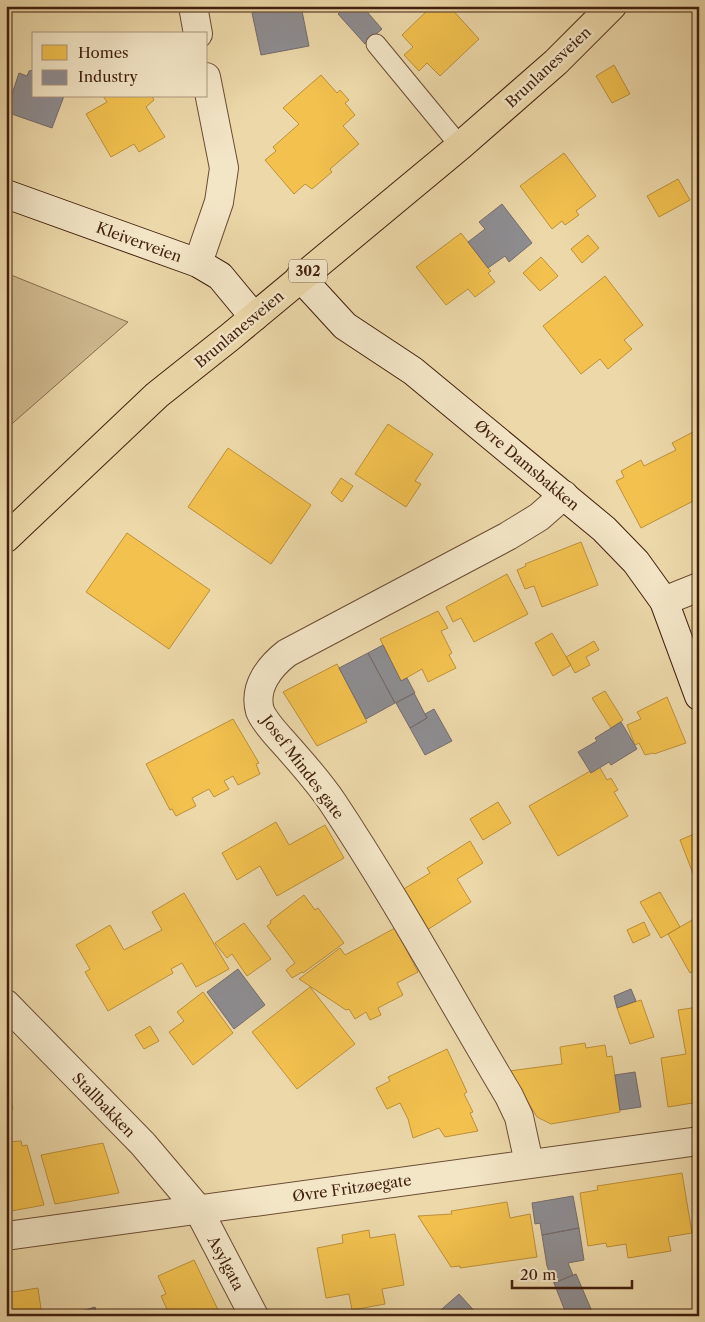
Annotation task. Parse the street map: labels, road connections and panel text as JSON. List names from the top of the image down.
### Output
{
  "streets": {
    "main road": ["Brunlanesveien", "302"],
    "street": [
      "Kleiverveien",
      "Øvre Damsbakken",
      "Josef Mindes gate",
      "Stallbakken",
      "Øvre Fritzøegate",
      "Asylgata"
    ]
  },
  "crossings": [
    ["Brunlanesveien", "Kleiverveien"],
    ["Brunlanesveien", "Øvre Damsbakken"],
    ["Øvre Damsbakken", "Josef Mindes gate"],
    ["Josef Mindes gate", "Øvre Fritzøegate"],
    ["Stallbakken", "Øvre Fritzøegate"],
    ["Stallbakken", "Asylgata"],
    ["Øvre Fritzøegate", "Asylgata"]
  ],
  "legend": ["Homes", "Industry"],
  "scale_bar": "20 m"
}
